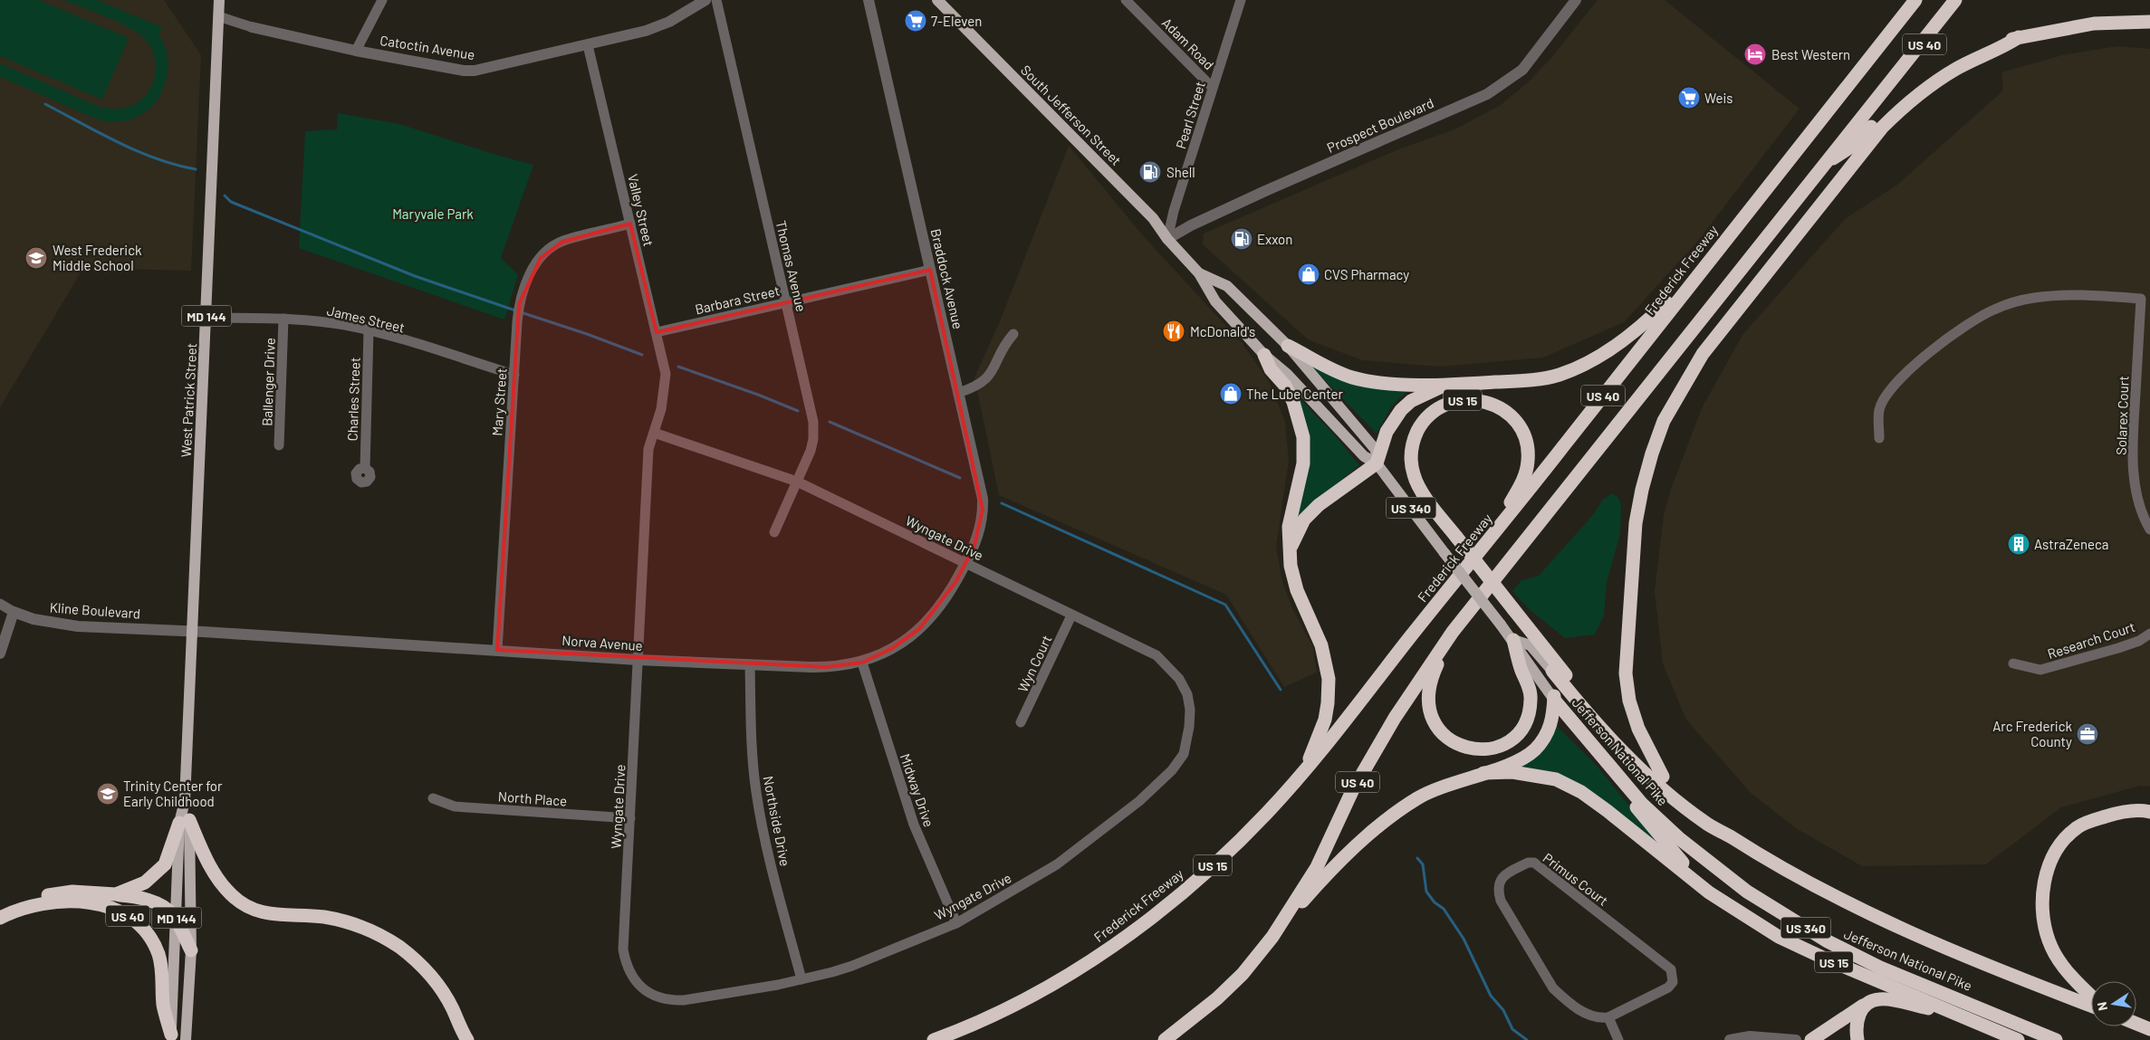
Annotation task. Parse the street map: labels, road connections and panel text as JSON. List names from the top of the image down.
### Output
{
  "streets": {
    "highway": [
      "US 40",
      "Frederick Freeway",
      "US 15",
      "US 340",
      "Jefferson National Pike"
    ],
    "main road": ["South Jefferson Street", "MD 144", "West Patrick Street"],
    "street": [
      "Adam Road",
      "Catoctin Avenue",
      "Pearl Street",
      "Prospect Boulevard",
      "Valley Street",
      "Thomas Avenue",
      "Braddock Avenue",
      "Barbara Street",
      "James Street",
      "Ballenger Drive",
      "Charles Street",
      "Mary Street",
      "Solarex Court",
      "Wyngate Drive",
      "Kline Boulevard",
      "Research Court",
      "Norva Avenue",
      "Wyn Court",
      "Midway Drive",
      "North Place",
      "Northside Drive",
      "Primus Court"
    ]
  },
  "crossings": [
    ["Adam Road", "Pearl Street"],
    ["US 40", "West Patrick Street"],
    ["US 40", "US 15"],
    ["Catoctin Avenue", "Valley Street"],
    ["Catoctin Avenue", "West Patrick Street"],
    ["South Jefferson Street", "Pearl Street"],
    ["South Jefferson Street", "Prospect Boulevard"],
    ["South Jefferson Street", "Jefferson National Pike"],
    ["Pearl Street", "Prospect Boulevard"],
    ["Valley Street", "Barbara Street"],
    ["Valley Street", "Mary Street"],
    ["Valley Street", "Wyngate Drive"],
    ["Thomas Avenue", "Barbara Street"],
    ["Thomas Avenue", "Wyngate Drive"],
    ["Frederick Freeway", "US 15"],
    ["Braddock Avenue", "Barbara Street"],
    ["Braddock Avenue", "Wyngate Drive"],
    ["Braddock Avenue", "Norva Avenue"],
    ["James Street", "Ballenger Drive"],
    ["James Street", "Charles Street"],
    ["James Street", "West Patrick Street"],
    ["James Street", "Mary Street"],
    ["West Patrick Street", "Kline Boulevard"],
    ["West Patrick Street", "Norva Avenue"],
    ["US 15", "Jefferson National Pike"],
    ["Mary Street", "Norva Avenue"],
    ["Wyngate Drive", "Norva Avenue"],
    ["Wyngate Drive", "Wyn Court"],
    ["Wyngate Drive", "Midway Drive"],
    ["Wyngate Drive", "North Place"],
    ["Wyngate Drive", "Northside Drive"],
    ["Kline Boulevard", "Norva Avenue"],
    ["Norva Avenue", "Midway Drive"],
    ["Norva Avenue", "Northside Drive"]
  ],
  "parks": ["Maryvale Park"],
  "places": {
    "supermarket": ["7-Eleven", "Weis"],
    "hotel": ["Best Western"],
    "fuel station": ["Shell", "Exxon"],
    "school or university": ["West Frederick Middle School", "Trinity Center for Early Childhood"],
    "shop": ["CVS Pharmacy", "The Lube Center"],
    "restaurant": ["McDonald's"],
    "building": ["AstraZeneca"],
    "office": ["Arc Frederick County"]
  },
  "north": "left"
}
